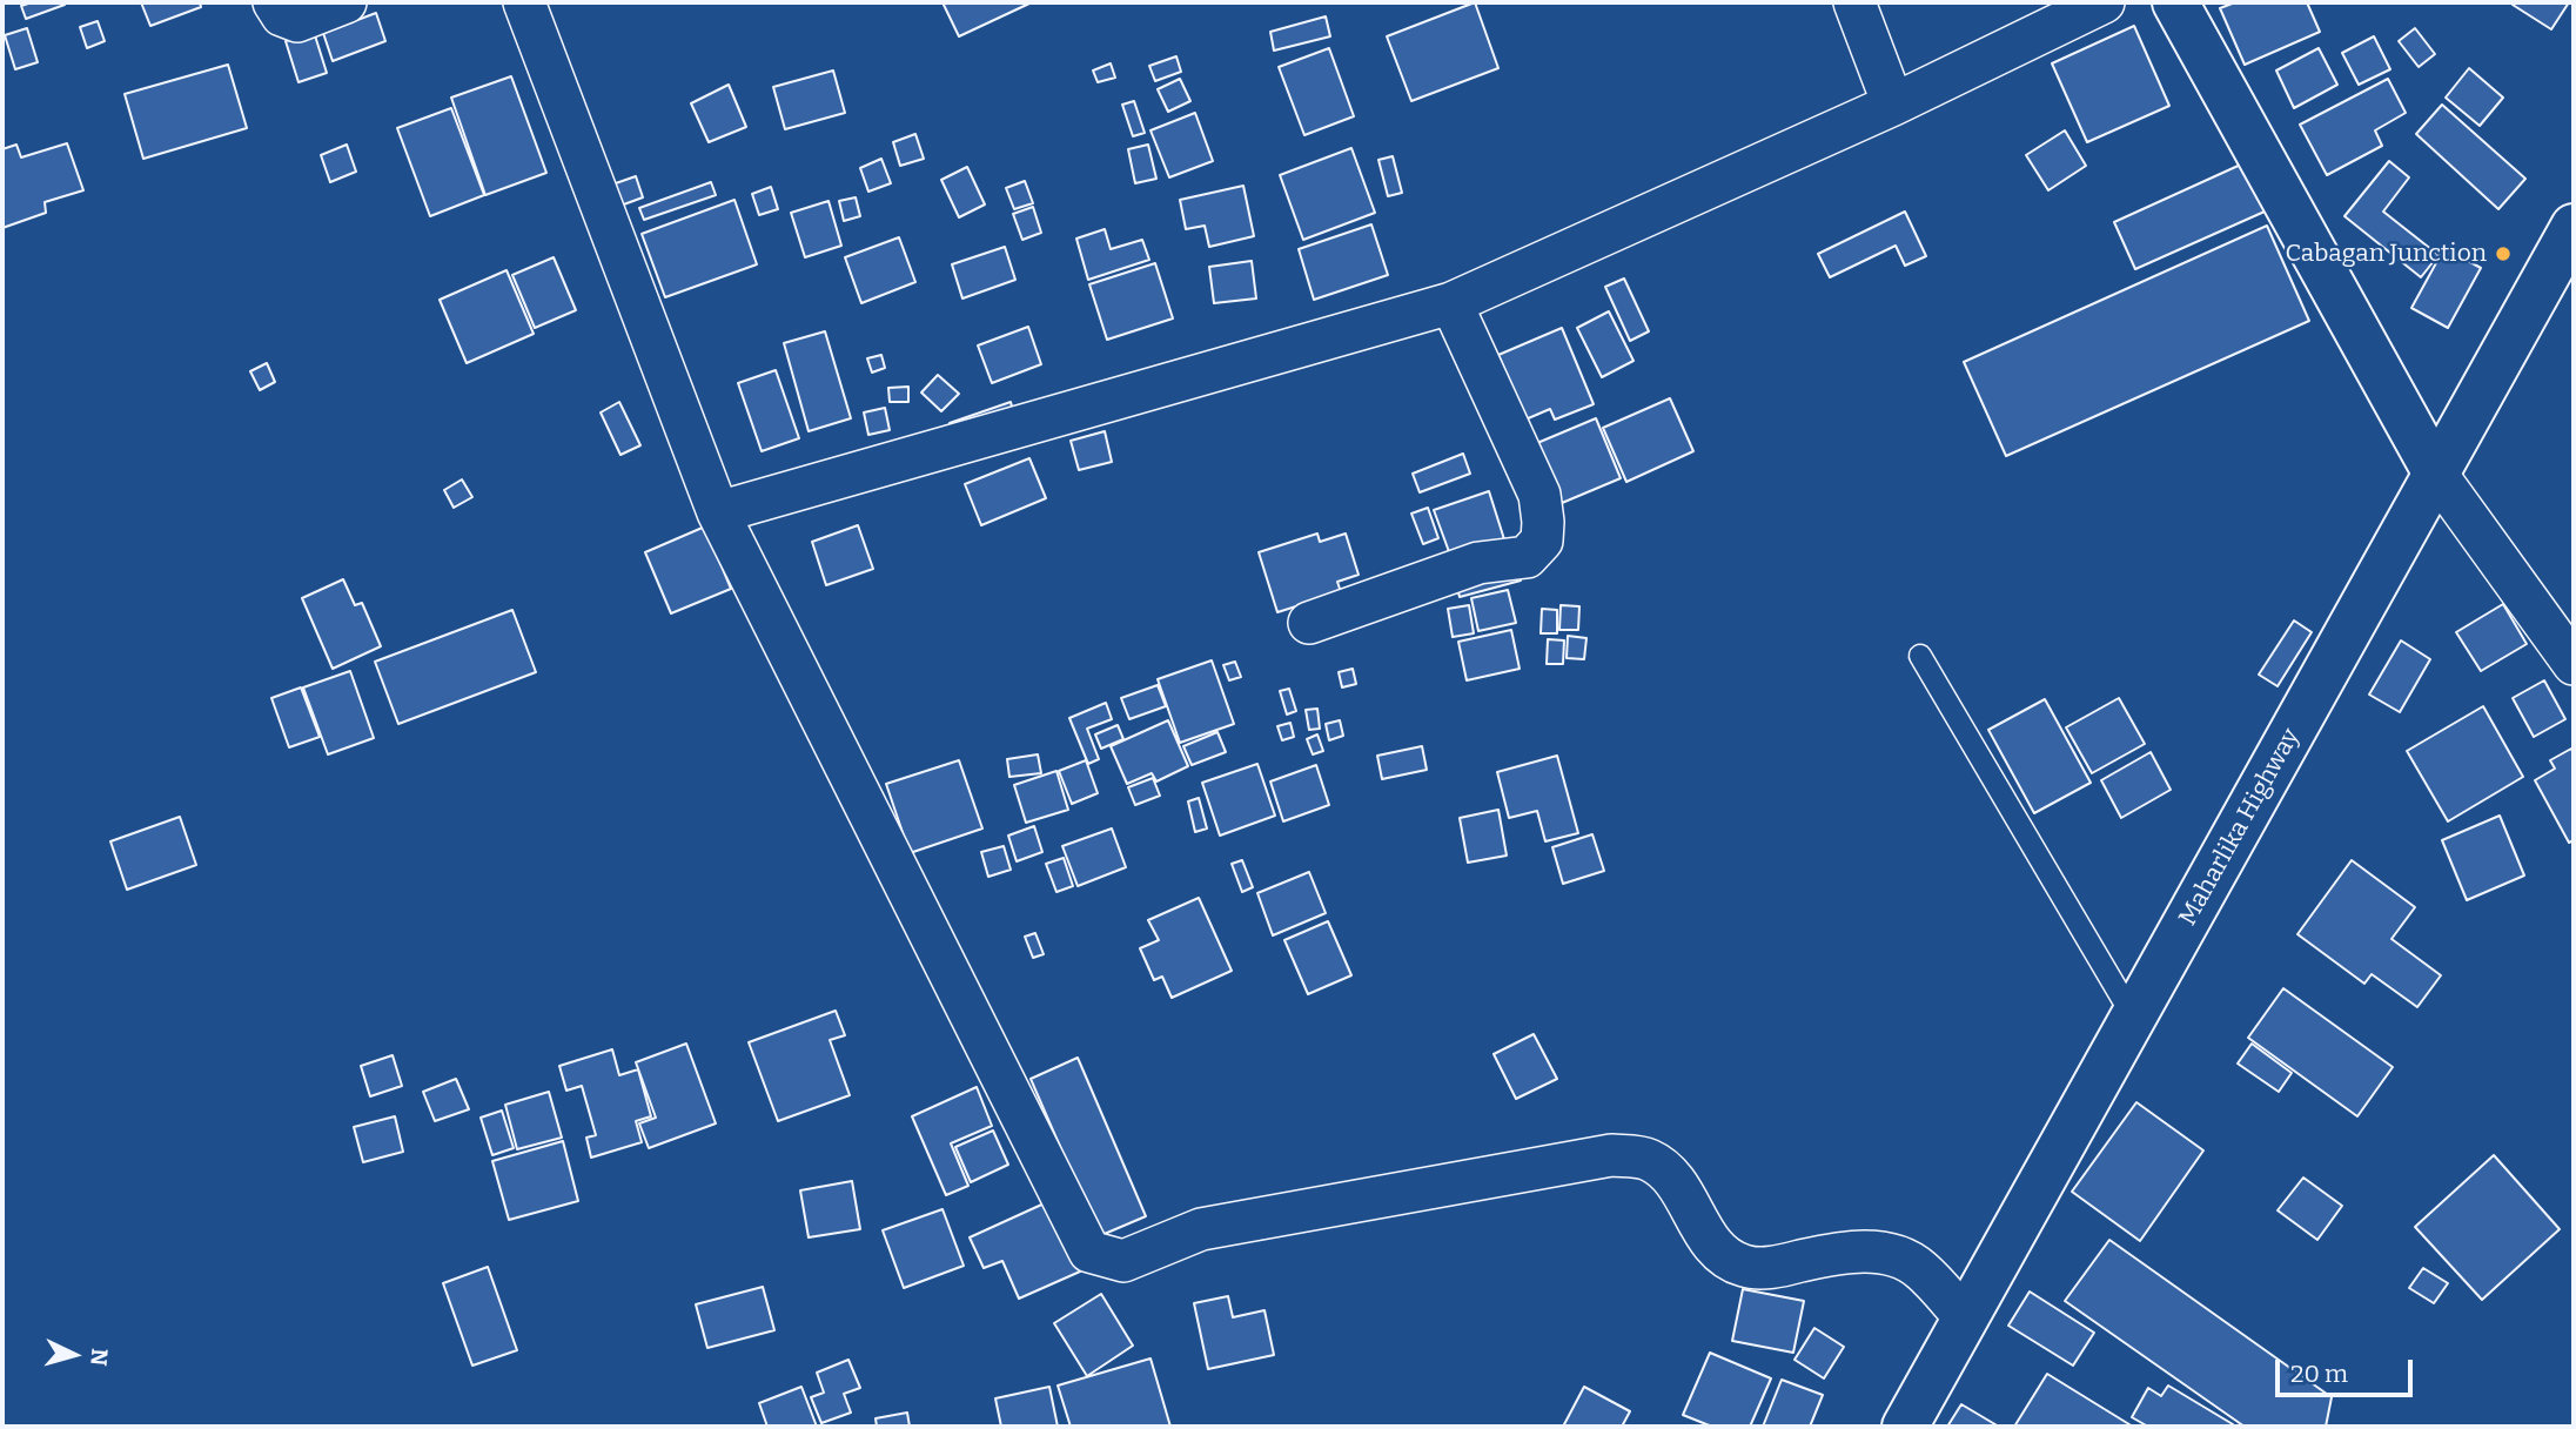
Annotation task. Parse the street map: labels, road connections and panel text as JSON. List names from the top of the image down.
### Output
{
  "streets": {
    "main road": ["Maharlika Highway"]
  },
  "places": ["Cabagan Junction"],
  "scale_bar": "20 m",
  "north": "right"
}
